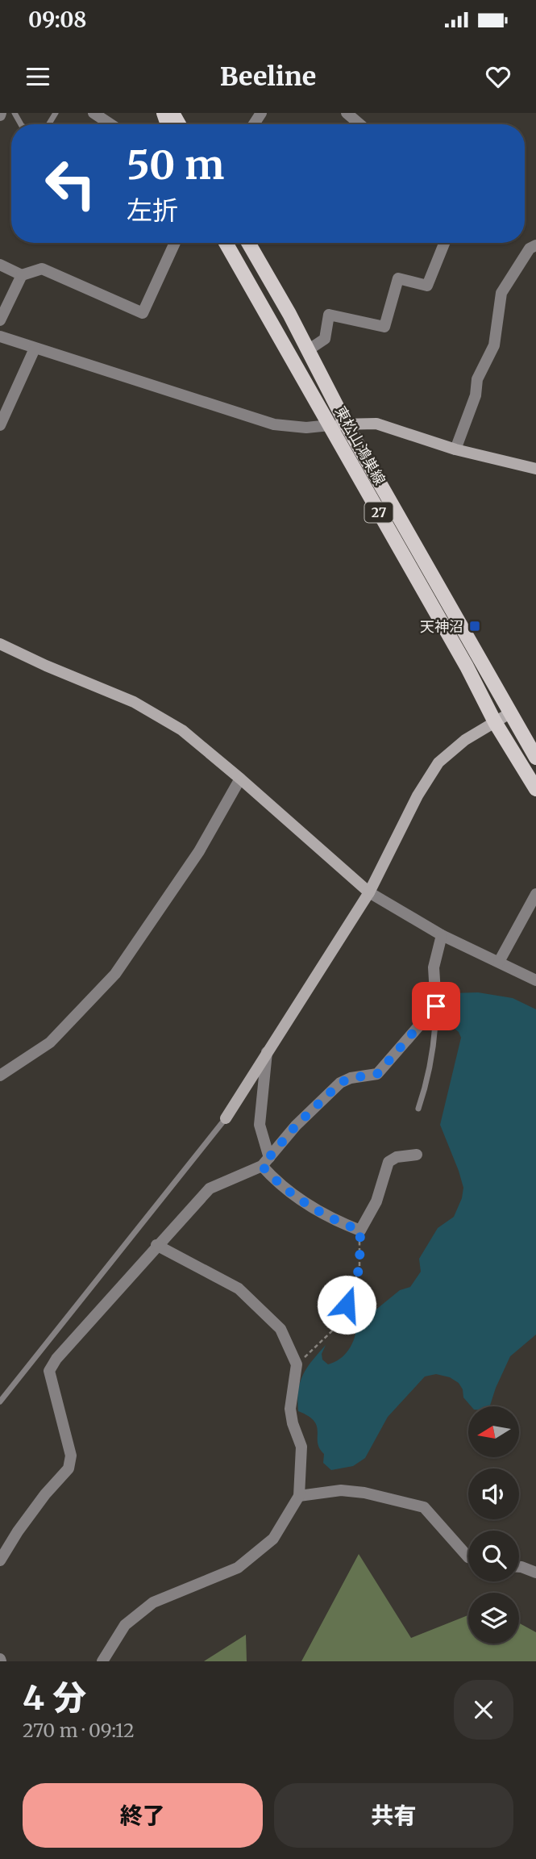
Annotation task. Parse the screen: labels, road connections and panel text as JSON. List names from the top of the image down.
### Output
{
  "streets": {
    "main road": ["東松山鴻巣線", "27"]
  },
  "places": {
    "transit": ["天神沼"]
  },
  "north": "left",
  "page": {
    "status": "09:08",
    "header": "Beeline",
    "turn": ["50 m", "左折"],
    "heading": ["4 分", "270 m · 09:12"],
    "buttons": ["終了", "共有"]
  }
}
